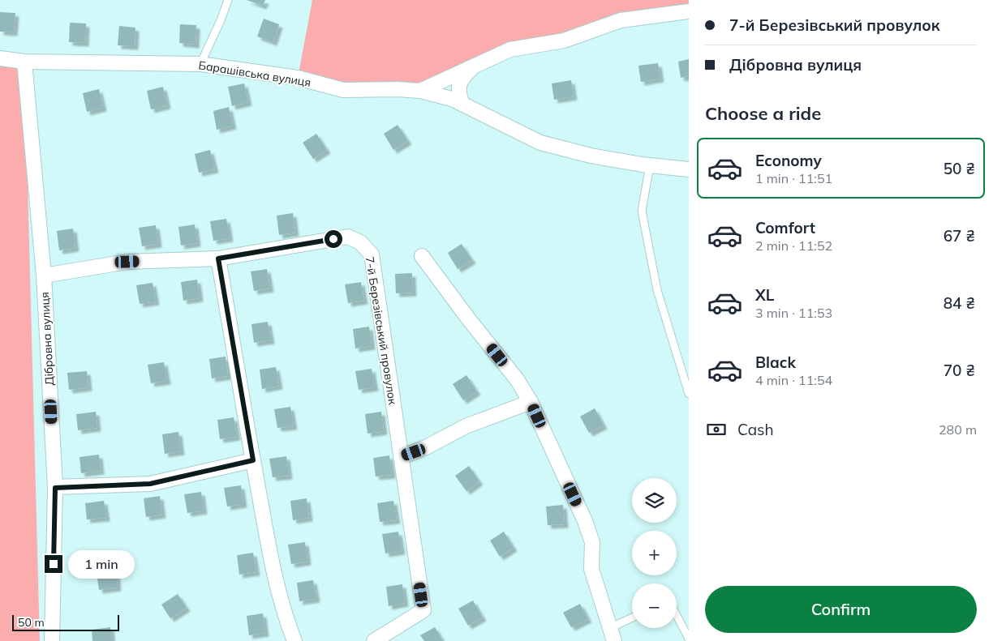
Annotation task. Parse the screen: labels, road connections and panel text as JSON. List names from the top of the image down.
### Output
{
  "streets": {
    "street": ["Барашівська вулиця", "7-й Березівський провулок", "Дібровна вулиця"]
  },
  "crossings": [
    ["Барашівська вулиця", "Дібровна вулиця"],
    ["7-й Березівський провулок", "Дібровна вулиця"]
  ],
  "scale_bar": "50 m",
  "page": {
    "banner": ["7-й Березівський провулок", "Дібровна вулиця"],
    "heading": "Choose a ride",
    "list": [
      {
        "name": "Economy",
        "note": "1 min · 11:51",
        "value": "50 ₴"
      },
      {
        "name": "Comfort",
        "note": "2 min · 11:52",
        "value": "67 ₴"
      },
      {
        "name": "XL",
        "note": "3 min · 11:53",
        "value": "84 ₴"
      },
      {
        "name": "Black",
        "note": "4 min · 11:54",
        "value": "70 ₴"
      }
    ],
    "pay": ["Cash", "280 m"],
    "map_buttons": ["+", "−"],
    "bubble": "1 min",
    "buttons": "Confirm",
    "scale": "50 m"
  }
}
